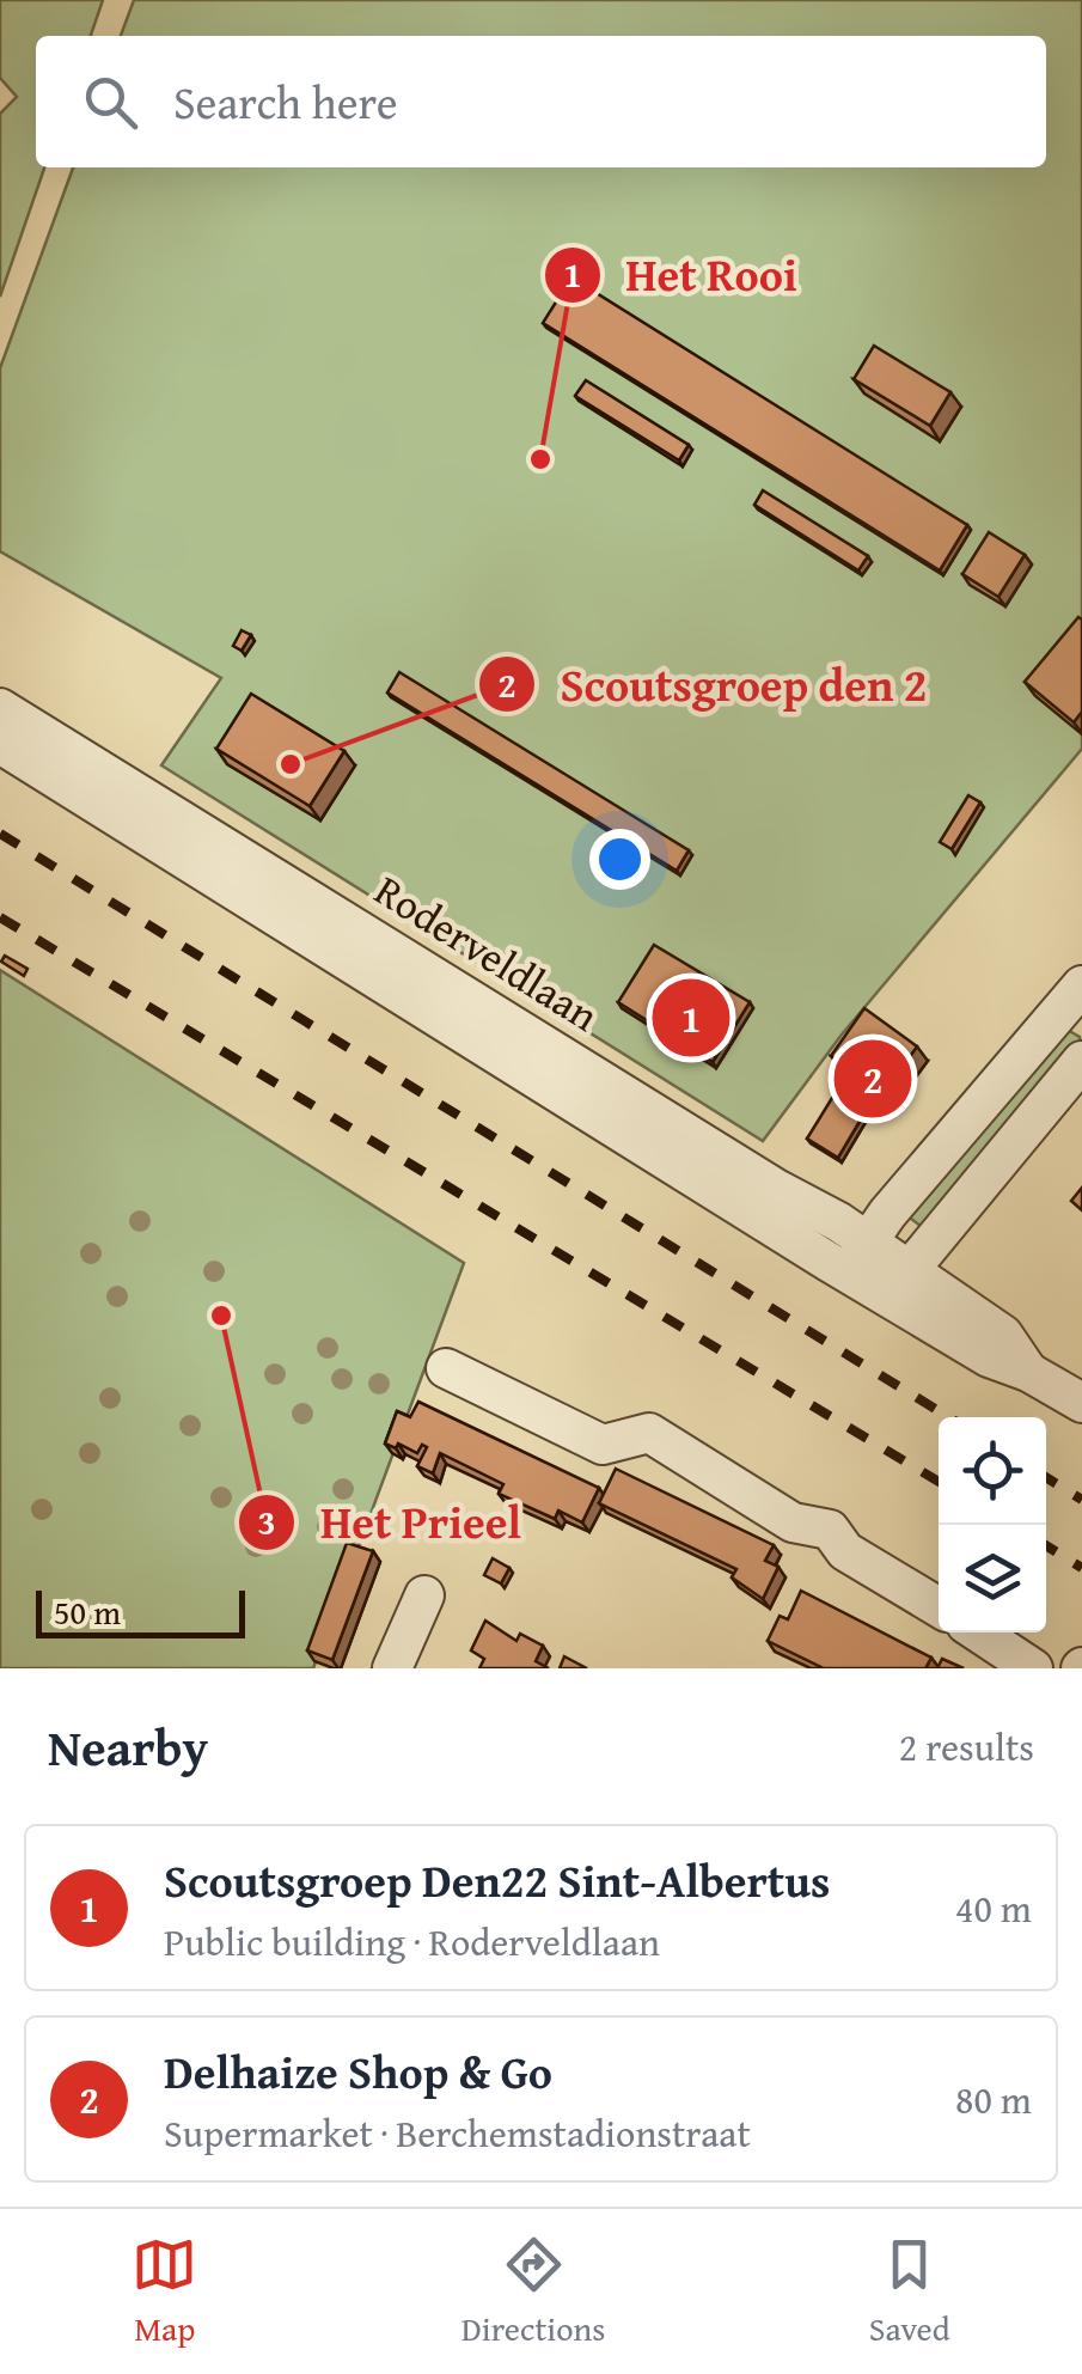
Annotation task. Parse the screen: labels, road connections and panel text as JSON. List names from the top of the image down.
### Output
{
  "streets": {
    "street": ["Roderveldlaan"]
  },
  "places": ["Het Rooi", "Scoutsgroep den 2", "Het Prieel"],
  "scale_bar": "50 m",
  "page": {
    "search": "Search here",
    "pins": ["1", "2"],
    "scale": "50 m",
    "heading": ["Nearby", "2 results"],
    "list": [
      {
        "mark": "1",
        "name": "Scoutsgroep Den22 Sint-Albertus",
        "note": "Public building · Roderveldlaan",
        "value": "40 m"
      },
      {
        "mark": "2",
        "name": "Delhaize Shop & Go",
        "note": "Supermarket · Berchemstadionstraat",
        "value": "80 m"
      }
    ],
    "nav": ["Map", "Directions", "Saved"]
  }
}
